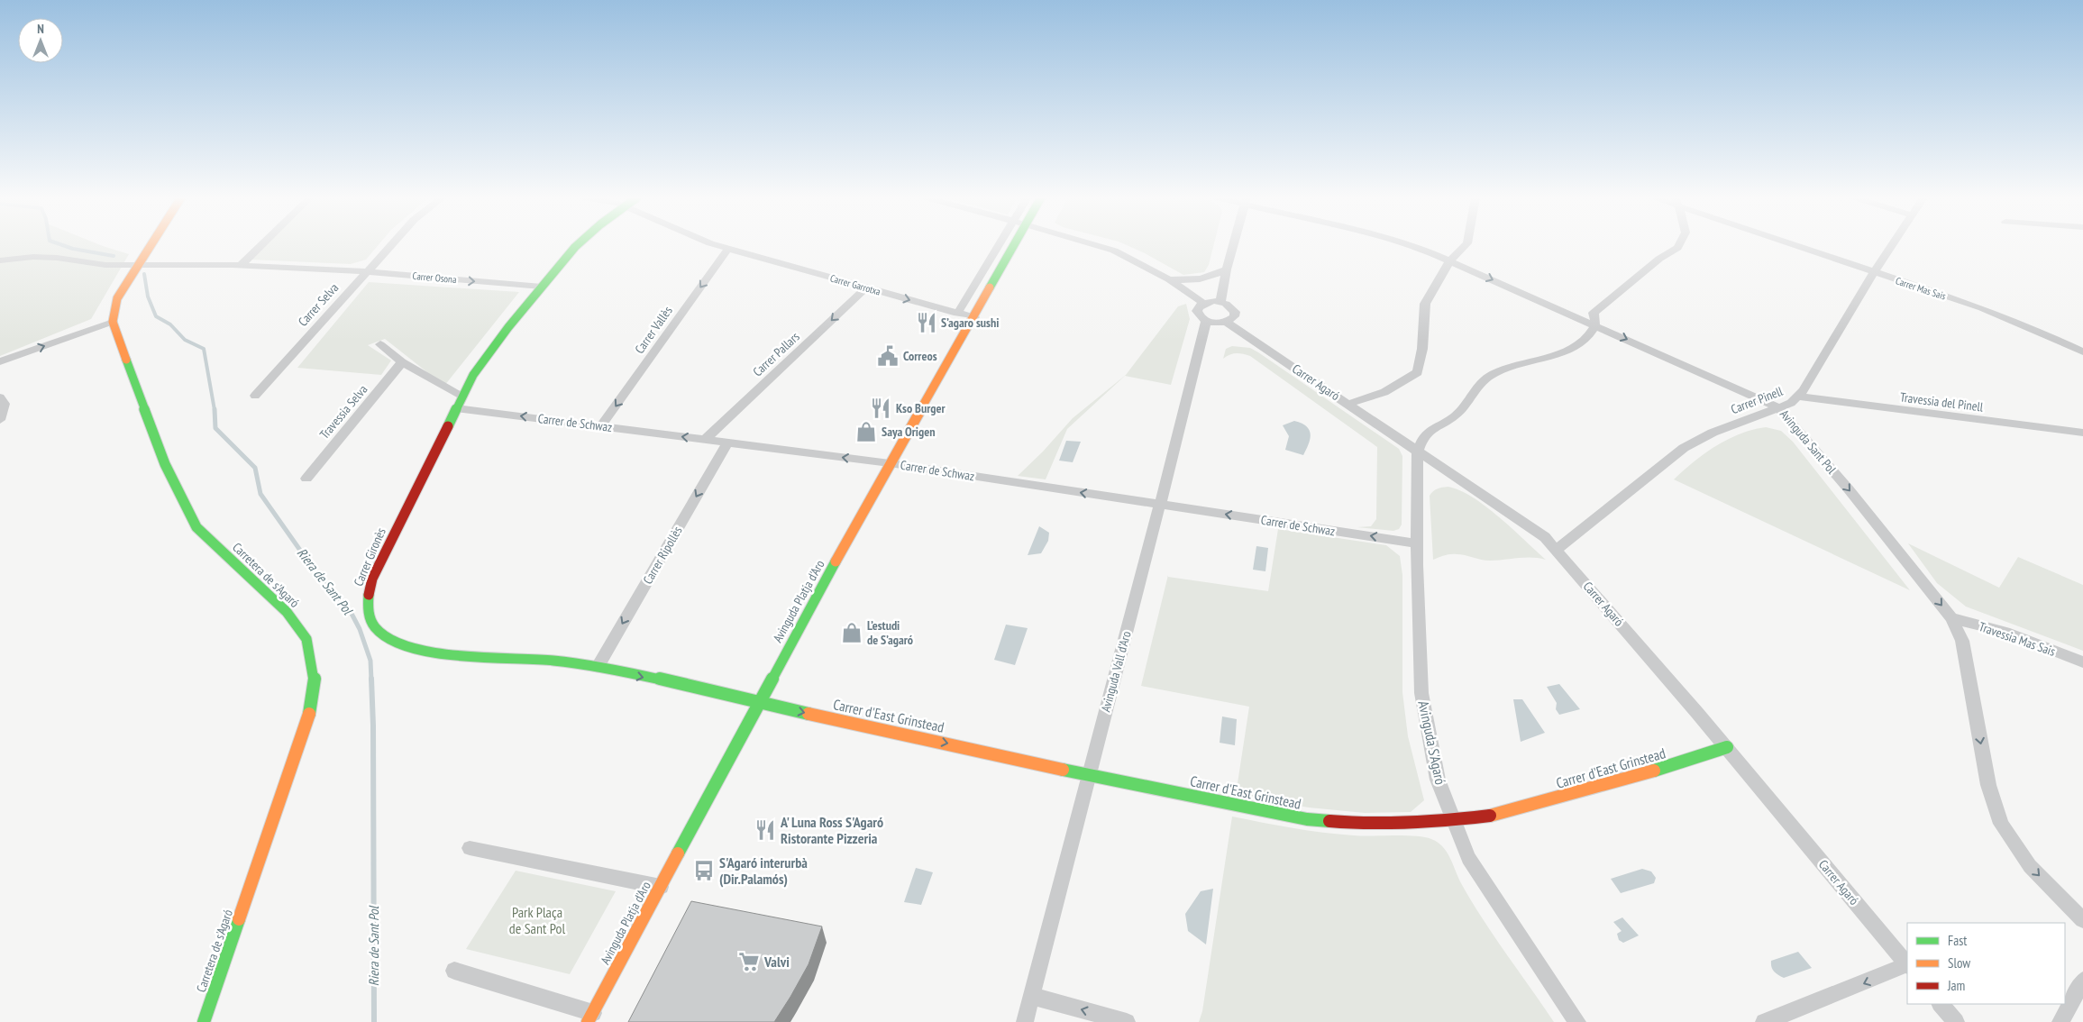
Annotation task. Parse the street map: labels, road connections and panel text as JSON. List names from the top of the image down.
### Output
{
  "streets": {
    "street": [
      "Carrer Osona",
      "Carrer Garrotxa",
      "Carrer Mas Sais",
      "Carrer Selva",
      "Carrer Vallès",
      "Carrer Pallars",
      "Carrer Agaró",
      "Carrer Pinell",
      "Travessia del Pinell",
      "Travessia Selva",
      "Carrer de Schwaz",
      "Avinguda Sant Pol",
      "Carrer Ripollès",
      "Carrer Gironès",
      "Carretera de s'Agaró",
      "Avinguda Platja d'Aro",
      "Travessia Mas Sais",
      "Avinguda Vall d'Aro",
      "Carrer d'East Grinstead",
      "Avinguda S'Agaró"
    ]
  },
  "crossings": [
    ["Carrer Osona", "Carrer Selva"],
    ["Carrer Osona", "Carrer Gironès"],
    ["Carrer Garrotxa", "Carrer Vallès"],
    ["Carrer Garrotxa", "Carrer Pallars"],
    ["Carrer Garrotxa", "Avinguda Platja d'Aro"],
    ["Carrer Mas Sais", "Carrer Pinell"],
    ["Carrer Vallès", "Carrer de Schwaz"],
    ["Carrer Pallars", "Carrer de Schwaz"],
    ["Carrer Agaró", "Carrer Pinell"],
    ["Carrer Agaró", "Carrer d'East Grinstead"],
    ["Carrer Agaró", "Avinguda S'Agaró"],
    ["Carrer Pinell", "Travessia del Pinell"],
    ["Carrer Pinell", "Avinguda Sant Pol"],
    ["Carrer de Schwaz", "Carrer Ripollès"],
    ["Carrer de Schwaz", "Carrer Gironès"],
    ["Carrer de Schwaz", "Avinguda Platja d'Aro"],
    ["Carrer de Schwaz", "Avinguda Vall d'Aro"],
    ["Carrer de Schwaz", "Avinguda S'Agaró"],
    ["Avinguda Sant Pol", "Travessia Mas Sais"],
    ["Carrer Ripollès", "Carrer Gironès"],
    ["Carrer Gironès", "Avinguda Platja d'Aro"],
    ["Carrer Gironès", "Carrer d'East Grinstead"],
    ["Avinguda Platja d'Aro", "Carrer d'East Grinstead"],
    ["Avinguda Vall d'Aro", "Carrer d'East Grinstead"],
    ["Carrer d'East Grinstead", "Avinguda S'Agaró"]
  ],
  "one_way": [
    "Carrer Garrotxa",
    "Carrer Vallès",
    "Carrer Pallars",
    "Carrer de Schwaz",
    "Avinguda Sant Pol",
    "Carrer Ripollès"
  ],
  "water": ["Riera de Sant Pol"],
  "parks": ["Park Plaça de Sant Pol"],
  "places": {
    "restaurant": ["S’agaro sushi", "Kso Burger", "A' Luna Ross S'Agaró Ristorante Pizzeria"],
    "public building": ["Correos"],
    "shop": ["Saya Origen", "L’estudi de S’agaró"],
    "bus stop": ["S'Agaró interurbà (Dir.Palamós)"],
    "supermarket": ["Valvi"]
  },
  "legend": ["Fast", "Slow", "Jam"],
  "north": "top"
}
